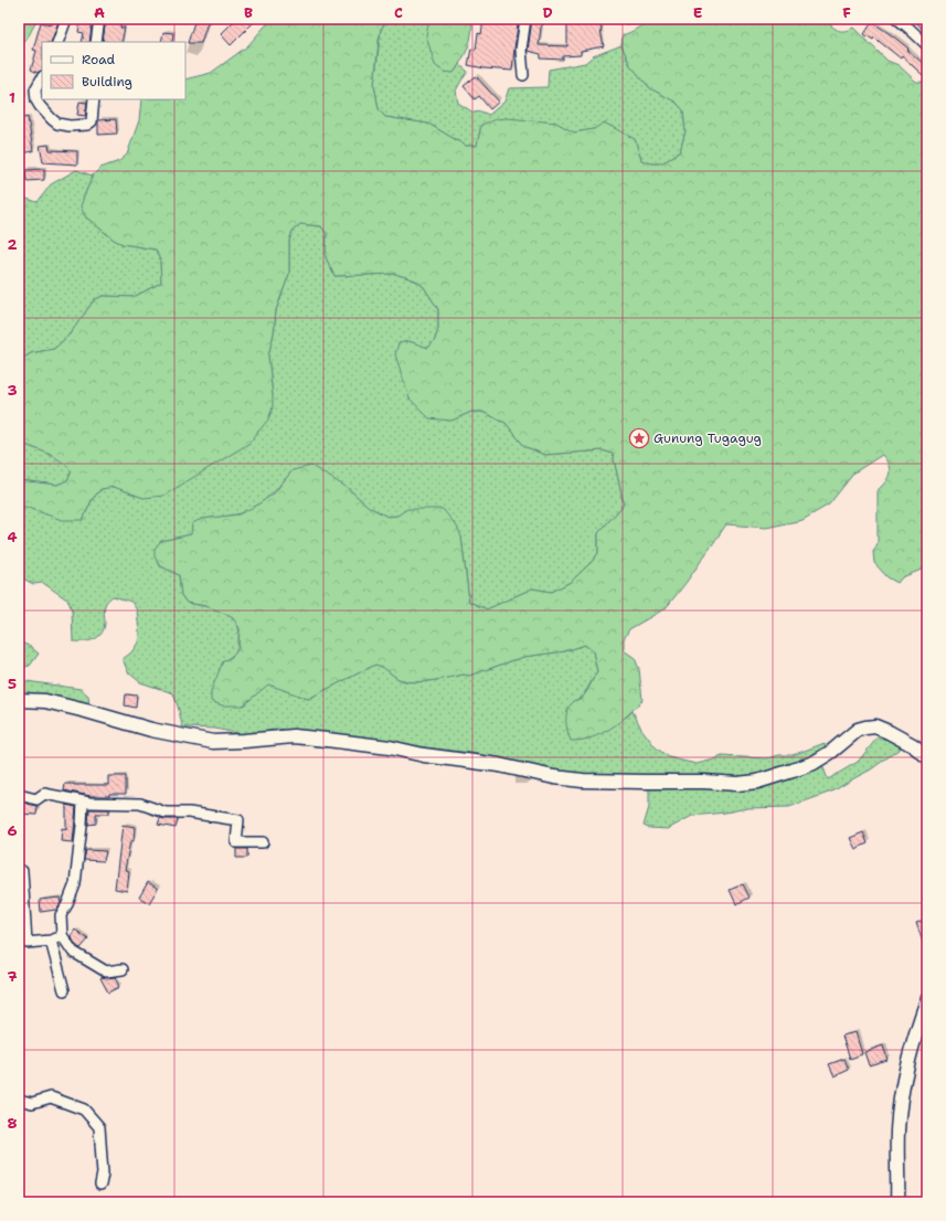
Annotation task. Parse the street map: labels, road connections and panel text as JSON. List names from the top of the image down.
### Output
{
  "places": {
    "place": ["Gunung Tugagug"]
  },
  "legend": ["Road", "Building"],
  "grid": {
    "columns": [
      "A",
      "B",
      "C",
      "D",
      "E",
      "F"
    ],
    "rows": [
      "1",
      "2",
      "3",
      "4",
      "5",
      "6",
      "7",
      "8"
    ]
  }
}
